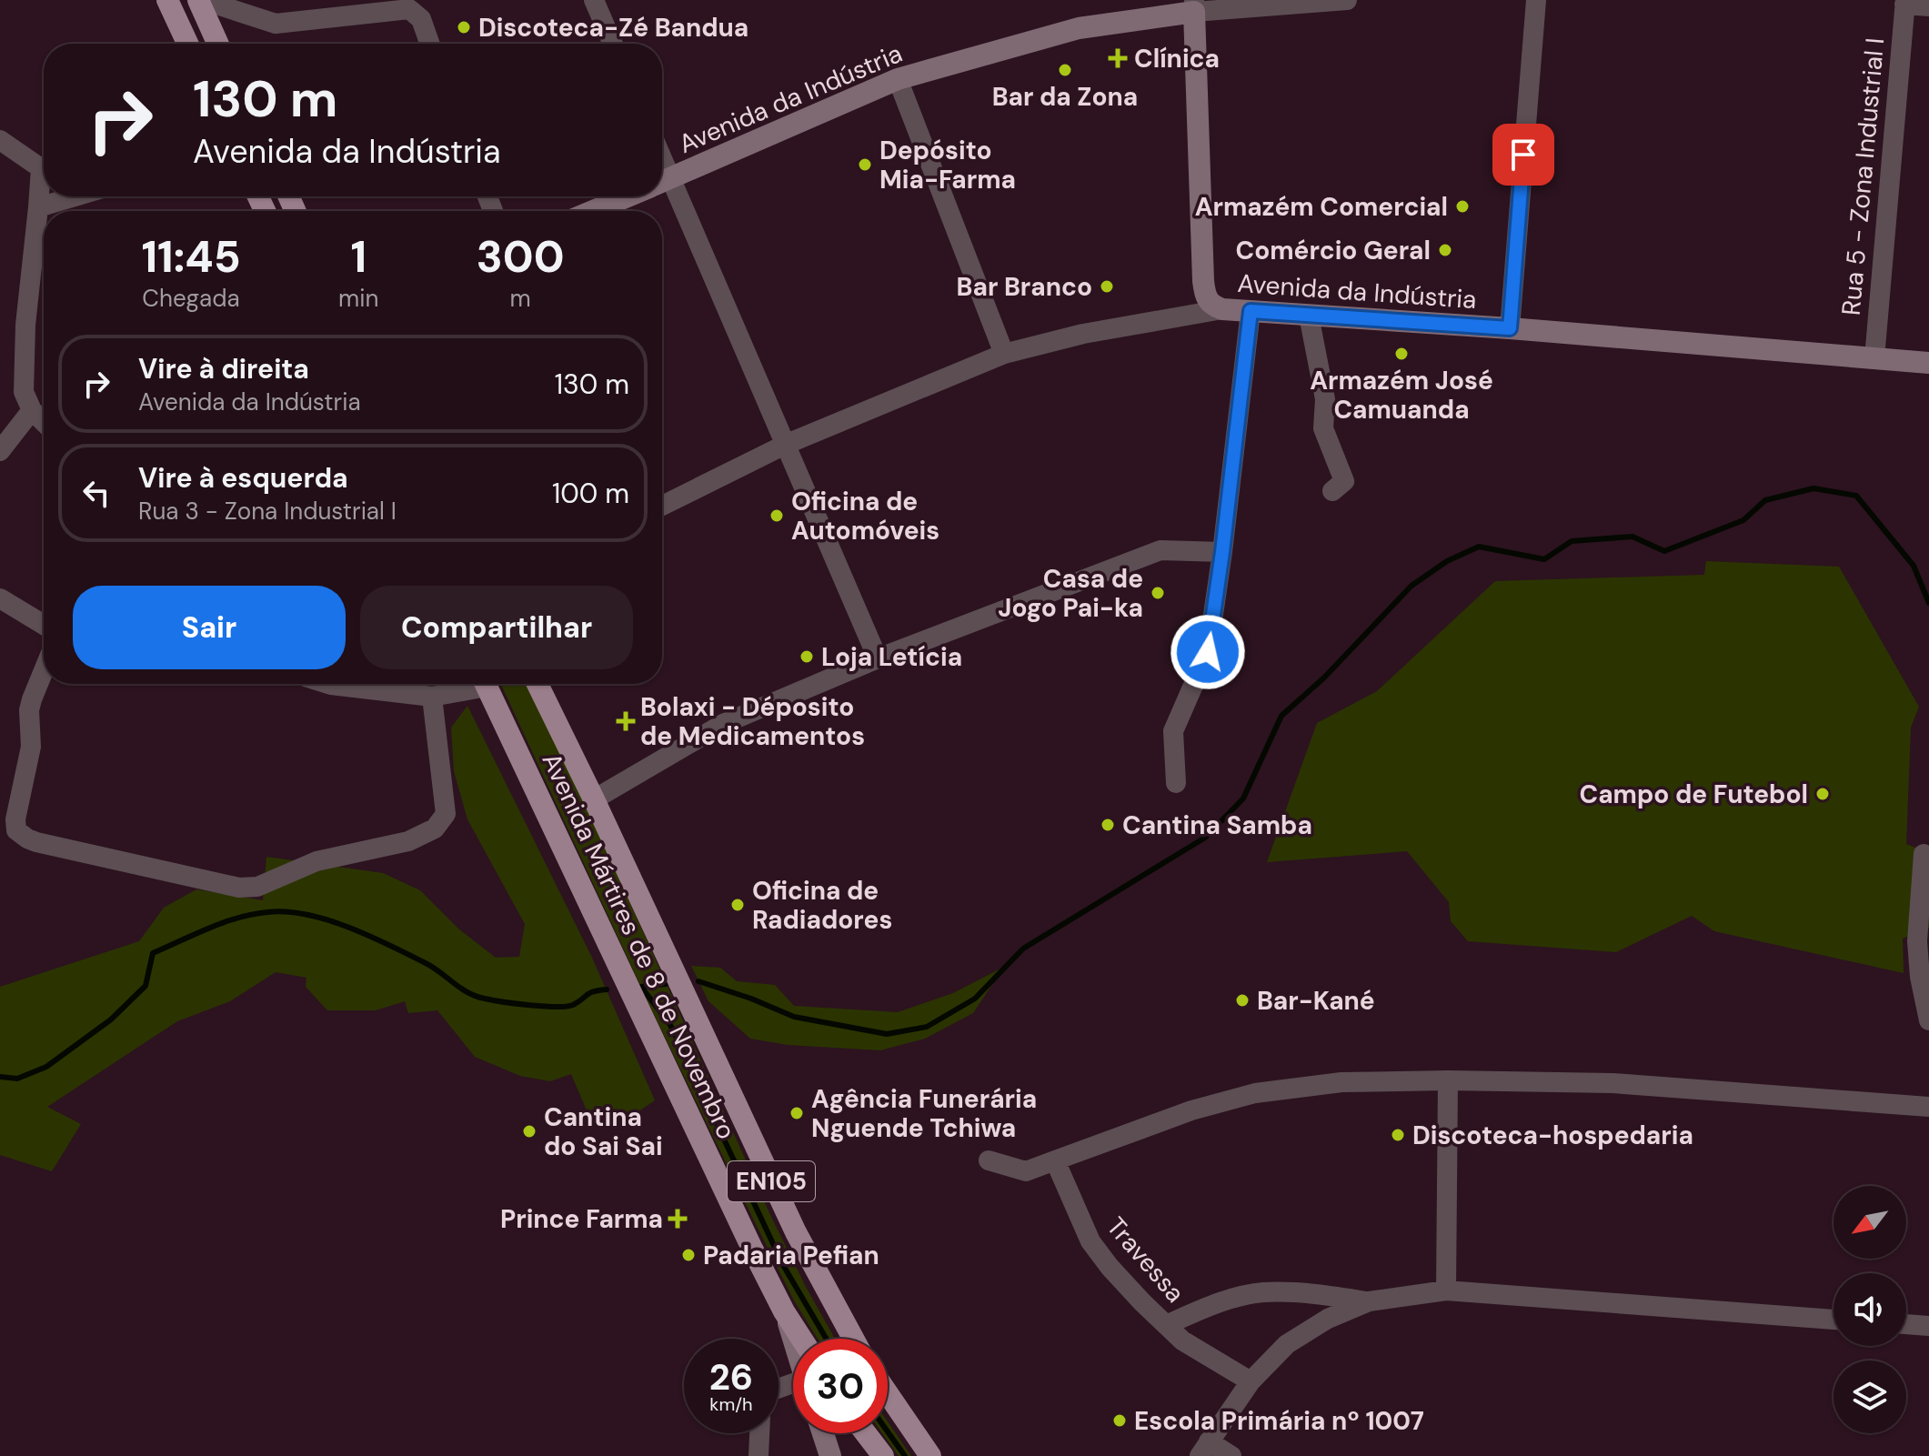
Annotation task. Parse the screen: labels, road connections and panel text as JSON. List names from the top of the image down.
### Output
{
  "streets": {
    "main road": ["Avenida Mártires de 8 de Novembro", "EN105"],
    "street": ["Avenida da Indústria", "Rua 5 - Zona Industrial I", "Travessa"]
  },
  "crossings": [
    ["Avenida da Indústria", "Rua 5 - Zona Industrial I"]
  ],
  "places": {
    "other": [
      "Discoteca-Zé Bandua",
      "Bar da Zona",
      "Depósito Mia-Farma",
      "Armazém Comercial",
      "Comércio Geral",
      "Bar Branco",
      "Armazém José Camuanda",
      "Oficina de Automóveis",
      "Casa de Jogo Pai-ka",
      "Loja Letícia",
      "Campo de Futebol",
      "Cantina Samba",
      "Oficina de Radiadores",
      "Bar-Kané",
      "Agência Funerária Nguende Tchiwa",
      "Cantina do Sai Sai",
      "Discoteca-hospedaria",
      "Padaria Pefian",
      "Escola Primária nº 1007"
    ],
    "health": ["Clínica", "Bolaxi - Déposito de Medicamentos", "Prince Farma"]
  },
  "north": "bottom left",
  "page": {
    "turn": ["130 m", "Avenida da Indústria"],
    "eta": [
      "11:45",
      "Chegada",
      "1",
      "min",
      "300",
      "m"
    ],
    "list": [
      {
        "name": "Vire à direita",
        "note": "Avenida da Indústria",
        "value": "130 m"
      },
      {
        "name": "Vire à esquerda",
        "note": "Rua 3 - Zona Industrial I",
        "value": "100 m"
      }
    ],
    "buttons": ["Sair", "Compartilhar"],
    "speed": "26 km/h",
    "limit": "30"
  }
}
